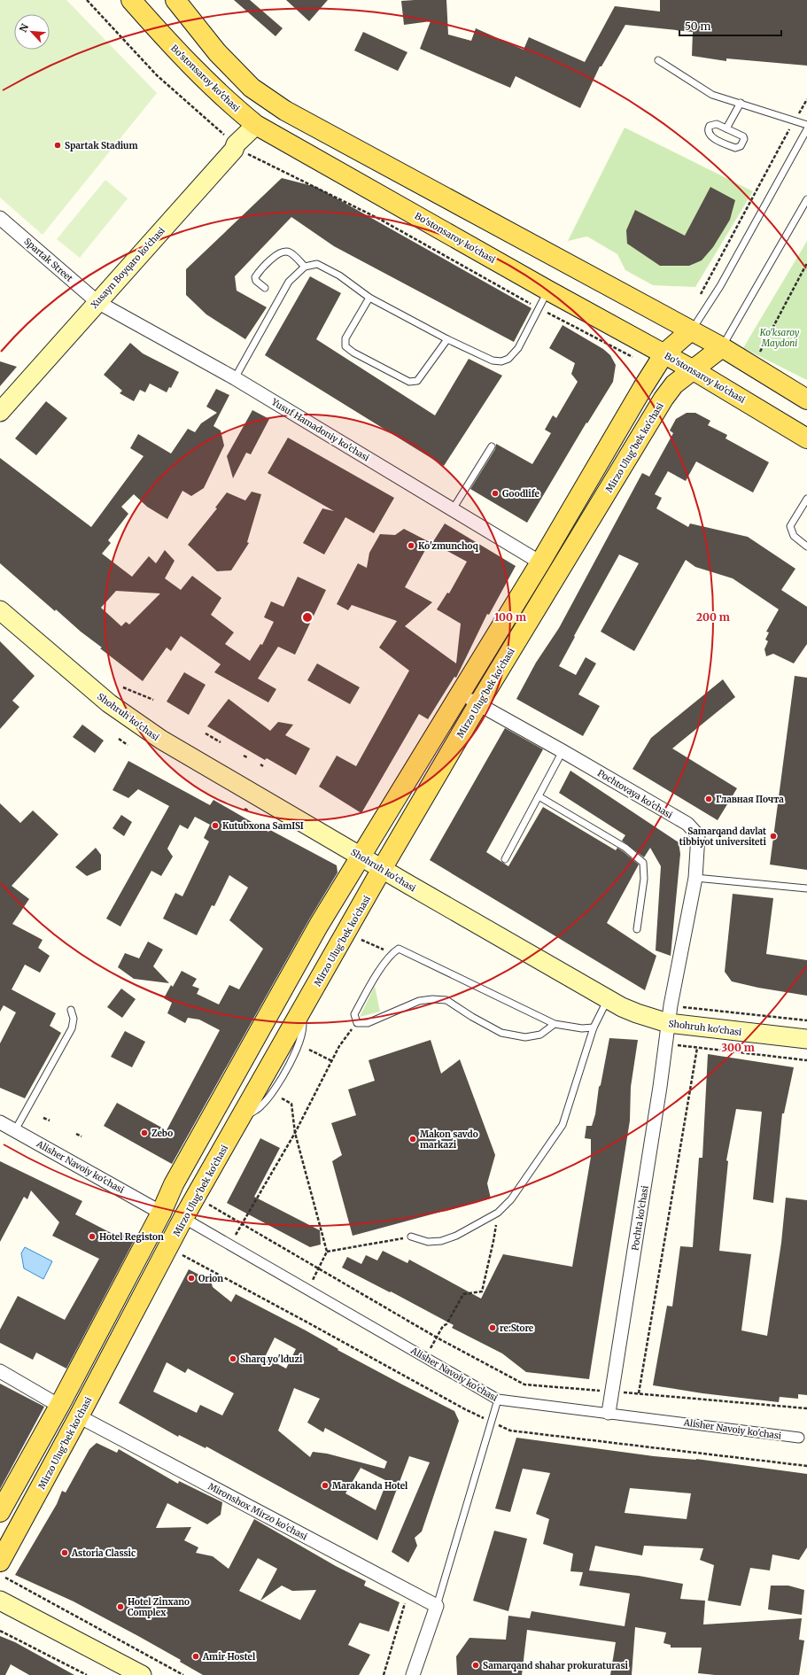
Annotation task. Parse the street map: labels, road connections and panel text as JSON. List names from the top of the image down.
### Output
{
  "streets": {
    "main road": [
      "Bo'stonsaroy ko'chasi",
      "Xusayn Boyqaro ko'chasi",
      "Mirzo Ulug'bek ko'chasi",
      "Shohruh ko'chasi"
    ],
    "street": [
      "Spartak Street",
      "Yusuf Hamadoniy ko'chasi",
      "Pochtovaya ko'chasi",
      "Alisher Navoiy ko'chasi",
      "Pochta ko'chasi",
      "Mironshox Mirzo ko'chasi"
    ]
  },
  "crossings": [
    ["Bo'stonsaroy ko'chasi", "Xusayn Boyqaro ko'chasi"],
    ["Bo'stonsaroy ko'chasi", "Mirzo Ulug'bek ko'chasi"],
    ["Spartak Street", "Xusayn Boyqaro ko'chasi"],
    ["Spartak Street", "Yusuf Hamadoniy ko'chasi"],
    ["Xusayn Boyqaro ko'chasi", "Yusuf Hamadoniy ko'chasi"],
    ["Mirzo Ulug'bek ko'chasi", "Shohruh ko'chasi"],
    ["Mirzo Ulug'bek ko'chasi", "Pochtovaya ko'chasi"],
    ["Mirzo Ulug'bek ko'chasi", "Alisher Navoiy ko'chasi"],
    ["Mirzo Ulug'bek ko'chasi", "Mironshox Mirzo ko'chasi"],
    ["Shohruh ko'chasi", "Pochtovaya ko'chasi"],
    ["Shohruh ko'chasi", "Pochta ko'chasi"],
    ["Pochtovaya ko'chasi", "Pochta ko'chasi"],
    ["Alisher Navoiy ko'chasi", "Pochta ko'chasi"]
  ],
  "parks": ["Ko'ksaroy Maydoni"],
  "places": [
    "Spartak Stadium",
    "Goodlife",
    "Ko'zmunchoq",
    "Главная Почта",
    "Kutubxona SamISI",
    "Samarqand davlat tibbiyot universiteti",
    "Zebo",
    "Makon savdo markazi",
    "Hotel Registon",
    "Orion",
    "re:Store",
    "Sharq yo'lduzi",
    "Marakanda Hotel",
    "Astoria Classic",
    "Hotel Zinxano Complex",
    "Amir Hostel",
    "Samarqand shahar prokuraturasi"
  ],
  "scale_bar": "50 m",
  "north": "top left",
  "rings": ["100 m", "200 m", "300 m"]
}
